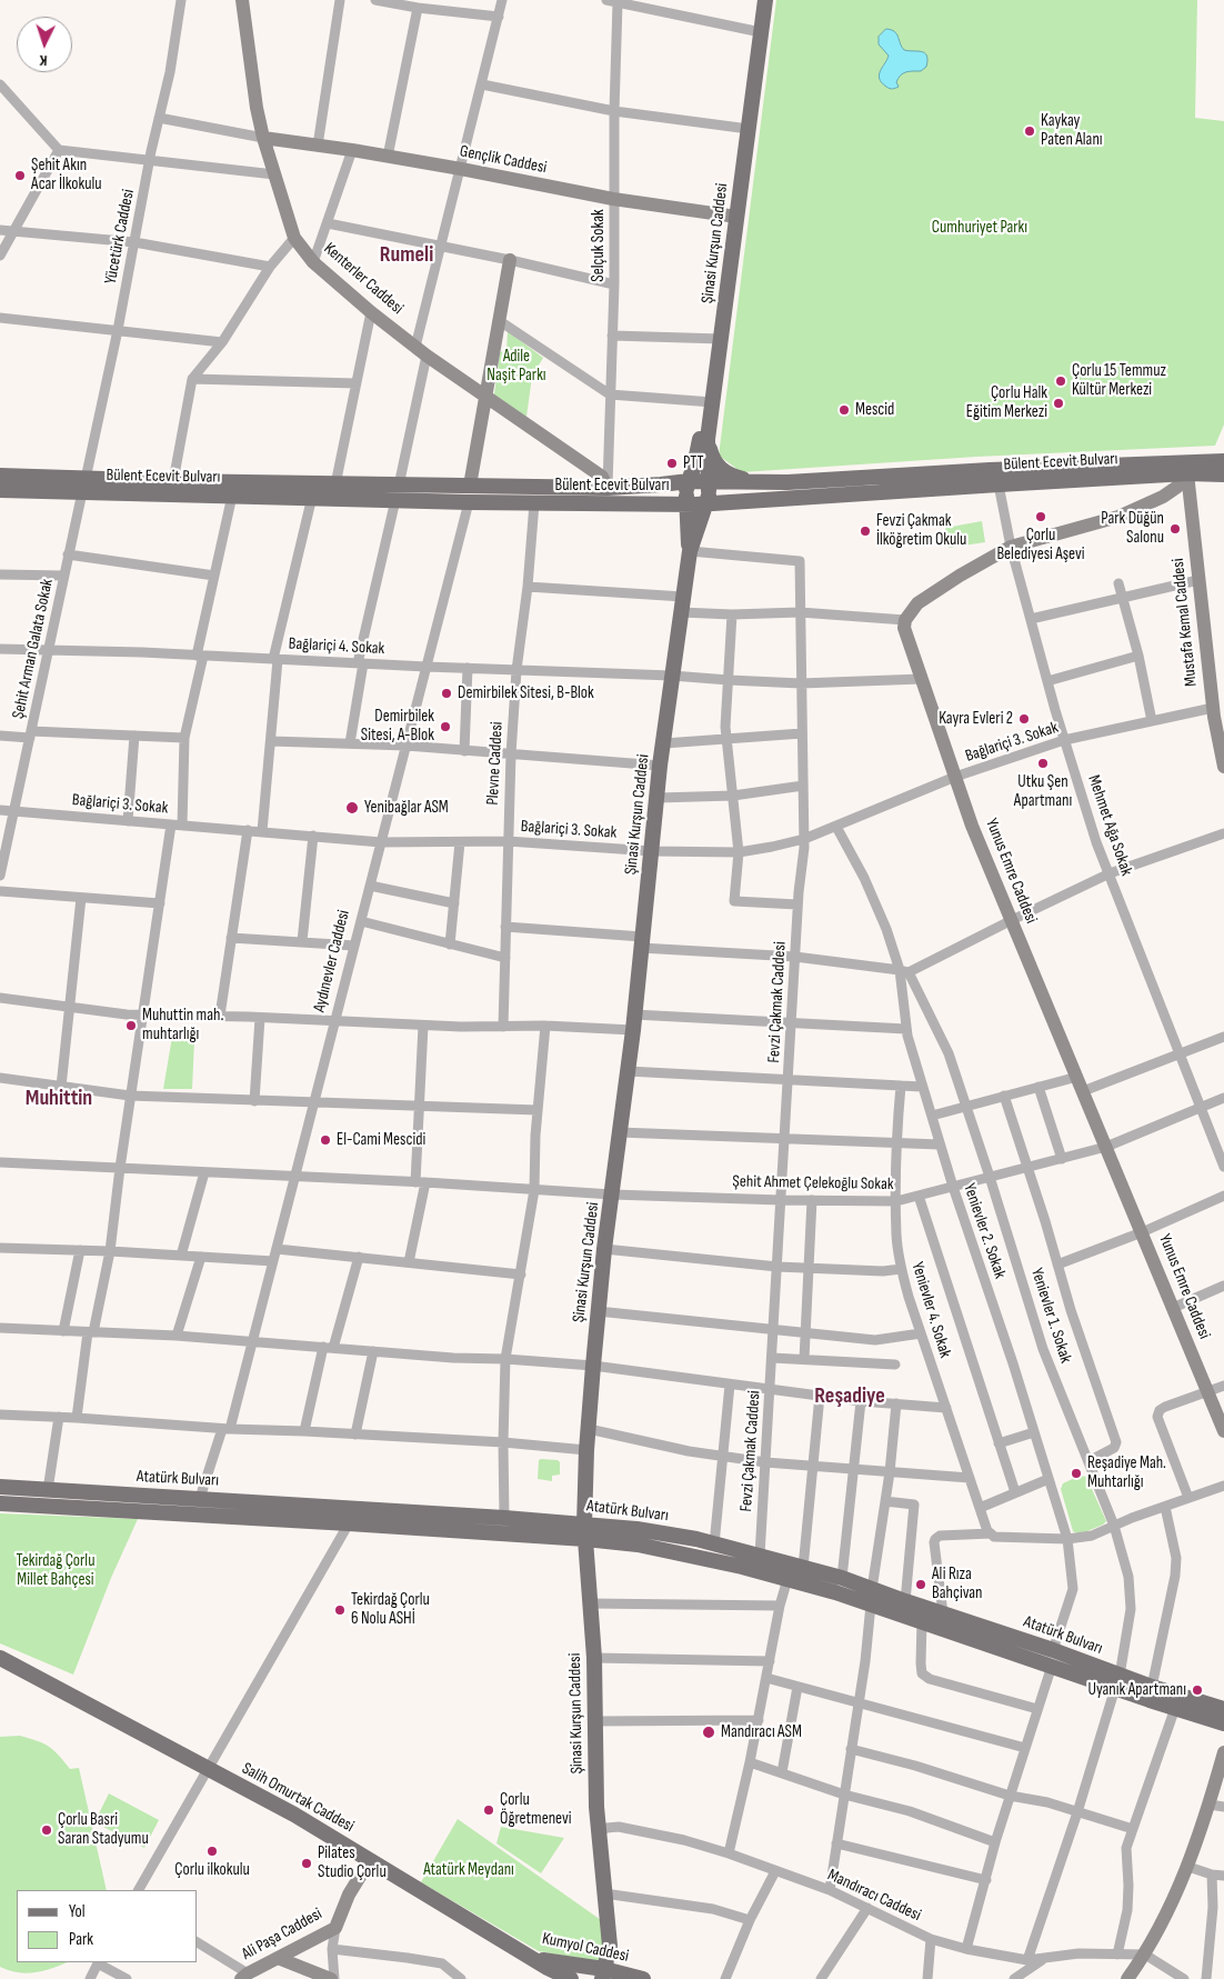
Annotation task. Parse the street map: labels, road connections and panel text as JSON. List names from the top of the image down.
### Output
{
  "streets": {
    "main road": [
      "Şinasi Kurşun Caddesi",
      "Bülent Ecevit Bulvarı",
      "Atatürk Bulvarı",
      "Salih Omurtak Caddesi",
      "Kumyol Caddesi"
    ],
    "street": [
      "Gençlik Caddesi",
      "Yücetürk Caddesi",
      "Selçuk Sokak",
      "Kenterler Caddesi",
      "Mustafa Kemal Caddesi",
      "Bağlariçi 4. Sokak",
      "Şehit Arman Galata Sokak",
      "Bağlariçi 3. Sokak",
      "Plevne Caddesi",
      "Mehmet Ağa Sokak",
      "Yunus Emre Caddesi",
      "Aydınevler Caddesi",
      "Fevzi Çakmak Caddesi",
      "Şehit Ahmet Çelekoğlu Sokak",
      "Yenievler 2. Sokak",
      "Yenievler 4. Sokak",
      "Yenievler 1. Sokak",
      "Mandıracı Caddesi",
      "Ali Paşa Caddesi"
    ]
  },
  "crossings": [
    ["Gençlik Caddesi", "Şinasi Kurşun Caddesi"],
    ["Gençlik Caddesi", "Selçuk Sokak"],
    ["Gençlik Caddesi", "Kenterler Caddesi"],
    ["Yücetürk Caddesi", "Bülent Ecevit Bulvarı"],
    ["Yücetürk Caddesi", "Şehit Arman Galata Sokak"],
    ["Şinasi Kurşun Caddesi", "Bülent Ecevit Bulvarı"],
    ["Şinasi Kurşun Caddesi", "Bağlariçi 4. Sokak"],
    ["Şinasi Kurşun Caddesi", "Bağlariçi 3. Sokak"],
    ["Şinasi Kurşun Caddesi", "Fevzi Çakmak Caddesi"],
    ["Şinasi Kurşun Caddesi", "Şehit Ahmet Çelekoğlu Sokak"],
    ["Şinasi Kurşun Caddesi", "Atatürk Bulvarı"],
    ["Şinasi Kurşun Caddesi", "Mandıracı Caddesi"],
    ["Şinasi Kurşun Caddesi", "Kumyol Caddesi"],
    ["Selçuk Sokak", "Kenterler Caddesi"],
    ["Selçuk Sokak", "Bülent Ecevit Bulvarı"],
    ["Kenterler Caddesi", "Bülent Ecevit Bulvarı"],
    ["Bülent Ecevit Bulvarı", "Mustafa Kemal Caddesi"],
    ["Bülent Ecevit Bulvarı", "Şehit Arman Galata Sokak"],
    ["Bülent Ecevit Bulvarı", "Plevne Caddesi"],
    ["Bülent Ecevit Bulvarı", "Mehmet Ağa Sokak"],
    ["Bülent Ecevit Bulvarı", "Aydınevler Caddesi"],
    ["Mustafa Kemal Caddesi", "Bağlariçi 3. Sokak"],
    ["Bağlariçi 4. Sokak", "Şehit Arman Galata Sokak"],
    ["Bağlariçi 4. Sokak", "Plevne Caddesi"],
    ["Bağlariçi 4. Sokak", "Yunus Emre Caddesi"],
    ["Bağlariçi 4. Sokak", "Aydınevler Caddesi"],
    ["Bağlariçi 4. Sokak", "Fevzi Çakmak Caddesi"],
    ["Şehit Arman Galata Sokak", "Bağlariçi 3. Sokak"],
    ["Bağlariçi 3. Sokak", "Plevne Caddesi"],
    ["Bağlariçi 3. Sokak", "Mehmet Ağa Sokak"],
    ["Bağlariçi 3. Sokak", "Yunus Emre Caddesi"],
    ["Bağlariçi 3. Sokak", "Aydınevler Caddesi"],
    ["Bağlariçi 3. Sokak", "Fevzi Çakmak Caddesi"],
    ["Bağlariçi 3. Sokak", "Yenievler 2. Sokak"],
    ["Mehmet Ağa Sokak", "Şehit Ahmet Çelekoğlu Sokak"],
    ["Yunus Emre Caddesi", "Şehit Ahmet Çelekoğlu Sokak"],
    ["Aydınevler Caddesi", "Şehit Ahmet Çelekoğlu Sokak"],
    ["Aydınevler Caddesi", "Atatürk Bulvarı"],
    ["Fevzi Çakmak Caddesi", "Şehit Ahmet Çelekoğlu Sokak"],
    ["Fevzi Çakmak Caddesi", "Atatürk Bulvarı"],
    ["Şehit Ahmet Çelekoğlu Sokak", "Yenievler 2. Sokak"],
    ["Şehit Ahmet Çelekoğlu Sokak", "Yenievler 4. Sokak"],
    ["Şehit Ahmet Çelekoğlu Sokak", "Yenievler 1. Sokak"],
    ["Yenievler 2. Sokak", "Yenievler 1. Sokak"],
    ["Yenievler 2. Sokak", "Atatürk Bulvarı"],
    ["Yenievler 2. Sokak", "Mandıracı Caddesi"],
    ["Yenievler 1. Sokak", "Atatürk Bulvarı"],
    ["Yenievler 1. Sokak", "Mandıracı Caddesi"],
    ["Salih Omurtak Caddesi", "Ali Paşa Caddesi"],
    ["Salih Omurtak Caddesi", "Kumyol Caddesi"]
  ],
  "districts": ["Rumeli", "Muhittin", "Reşadiye"],
  "parks": [
    "Cumhuriyet Parkı",
    "Adile Naşit Parkı",
    "Tekirdağ Çorlu Millet Bahçesi",
    "Atatürk Meydanı"
  ],
  "places": [
    "Kaykay Paten Alanı",
    "Şehit Akın Acar İlkokulu",
    "Çorlu 15 Temmuz Kültür Merkezi",
    "Çorlu Halk Eğitim Merkezi",
    "Mescid",
    "PTT",
    "Çorlu Belediyesi Aşevi",
    "Park Düğün Salonu",
    "Fevzi Çakmak İlköğretim Okulu",
    "Demirbilek Sitesi, B-Blok",
    "Kayra Evleri 2",
    "Demirbilek Sitesi, A-Blok",
    "Utku Şen Apartmanı",
    "Yenibağlar ASM",
    "Muhuttin mah. muhtarlığı",
    "El-Cami Mescidi",
    "Reşadiye Mah. Muhtarlığı",
    "Ali Rıza Bahçivan",
    "Tekirdağ Çorlu 6 Nolu ASHİ",
    "Uyanık Apartmanı",
    "Mandıracı ASM",
    "Çorlu Öğretmenevi",
    "Çorlu Basri Saran Stadyumu",
    "Çorlu ilkokulu",
    "Pilates Studio Çorlu"
  ],
  "legend": ["Yol", "Park"],
  "north": "bottom"
}
